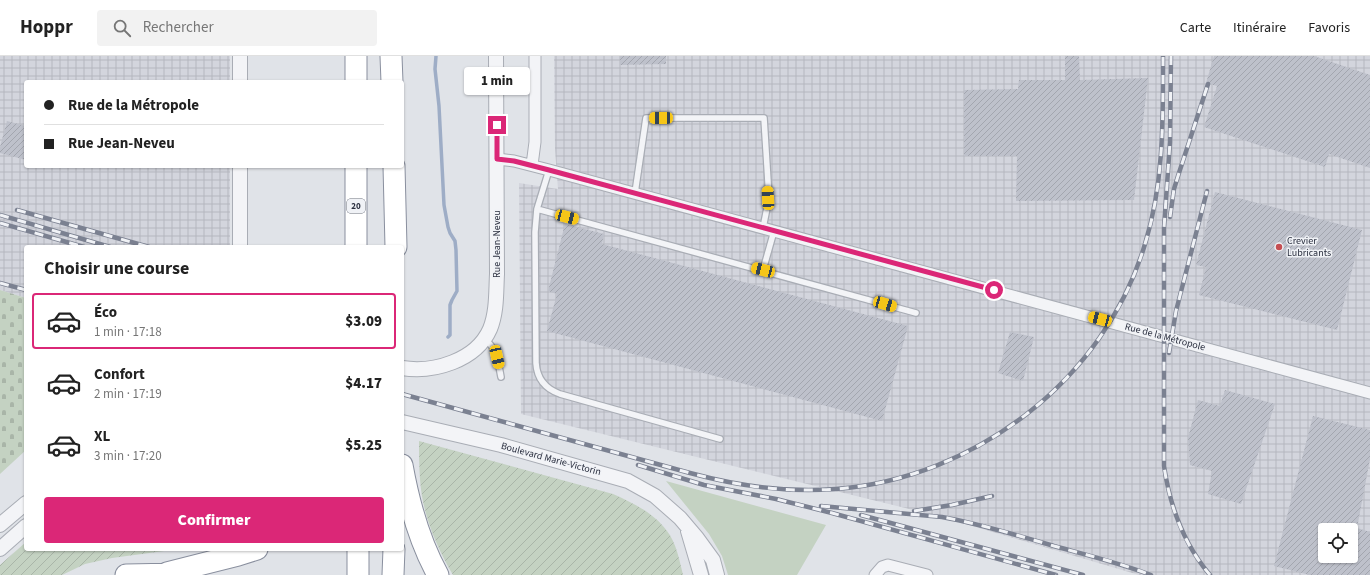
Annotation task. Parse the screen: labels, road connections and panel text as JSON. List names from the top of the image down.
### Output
{
  "streets": {
    "highway": ["20"],
    "street": ["Rue Jean-Neveu", "Rue de la Métropole", "Boulevard Marie-Victorin"]
  },
  "crossings": [
    ["Rue Jean-Neveu", "Rue de la Métropole"]
  ],
  "places": ["Crevier Lubricants"],
  "page": {
    "header": "Hoppr",
    "search": "Rechercher",
    "nav": ["Carte", "Itinéraire", "Favoris"],
    "bubble": "1 min",
    "banner": ["Rue de la Métropole", "Rue Jean-Neveu"],
    "heading": "Choisir une course",
    "list": [
      {
        "name": "Éco",
        "note": "1 min · 17:18",
        "value": "$3.09"
      },
      {
        "name": "Confort",
        "note": "2 min · 17:19",
        "value": "$4.17"
      },
      {
        "name": "XL",
        "note": "3 min · 17:20",
        "value": "$5.25"
      }
    ],
    "buttons": "Confirmer"
  }
}
